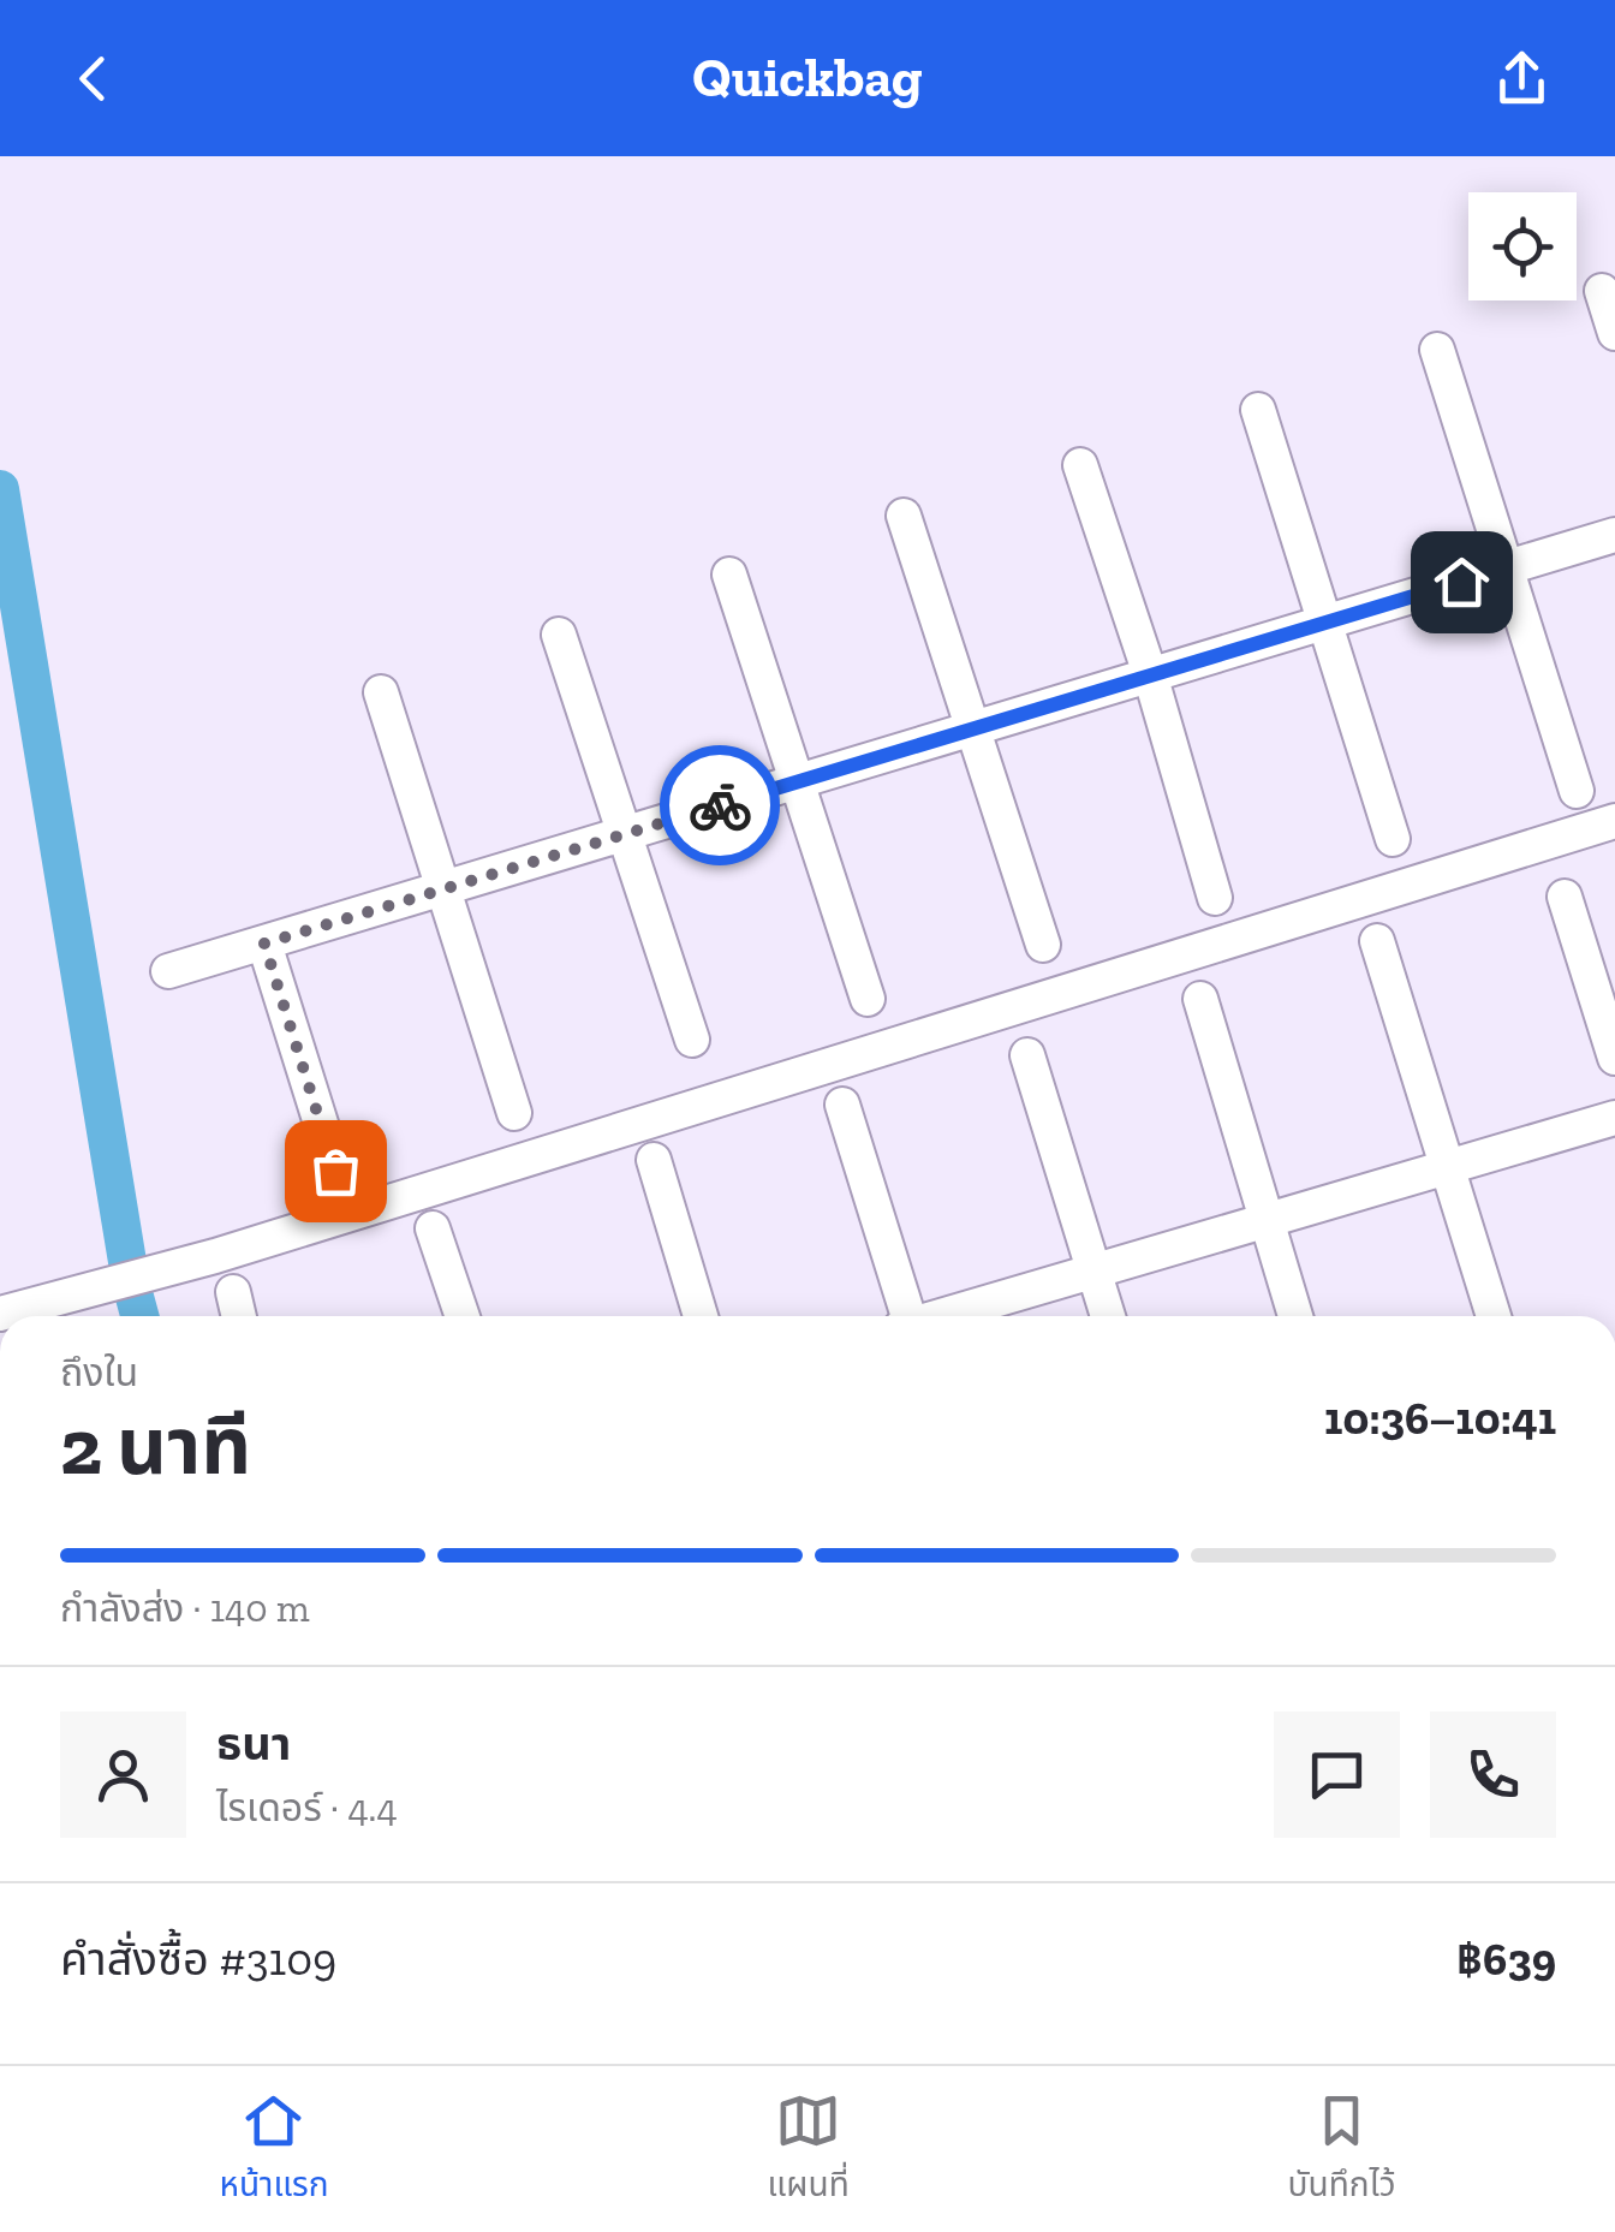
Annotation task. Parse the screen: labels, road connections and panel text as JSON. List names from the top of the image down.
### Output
{
  "page": {
    "header": "Quickbag",
    "heading": ["2 นาที", "ถึงใน", "10:36–10:41"],
    "panel": [
      "ธนา",
      "ไรเดอร์ · 4.4",
      "คำสั่งซื้อ #3109",
      "฿639"
    ],
    "bar": "กำลังส่ง · 140 m",
    "tabs": ["หน้าแรก", "แผนที่", "บันทึกไว้"]
  }
}
